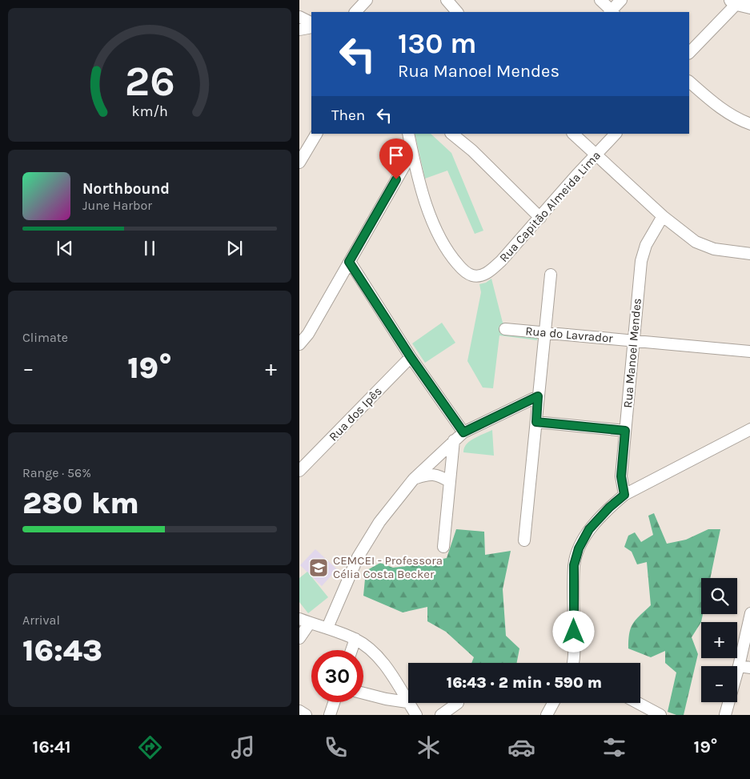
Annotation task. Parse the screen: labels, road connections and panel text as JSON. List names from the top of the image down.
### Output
{
  "streets": {
    "street": [
      "Rua Capitão Almeida Lima",
      "Rua do Lavrador",
      "Rua Manoel Mendes",
      "Rua dos Ipês"
    ]
  },
  "crossings": [
    ["Rua do Lavrador", "Rua Manoel Mendes"]
  ],
  "places": {
    "school or university": ["CEMCEI - Professora Célia Costa Becker"]
  },
  "page": {
    "turn": ["130 m", "Rua Manoel Mendes"],
    "then": "Then",
    "song": ["Northbound", "June Harbor"],
    "tile": [
      "Climate",
      ["Range · 56%", "280 km"],
      ["Arrival", "16:43"]
    ],
    "heat": ["−", "19°", "+"],
    "map_buttons": ["+", "−"],
    "limit": "30",
    "trip": "16:43 · 2 min · 590 m",
    "tabs": ["16:41", "19°"],
    "gauge": ["26", "km/h"]
  }
}
